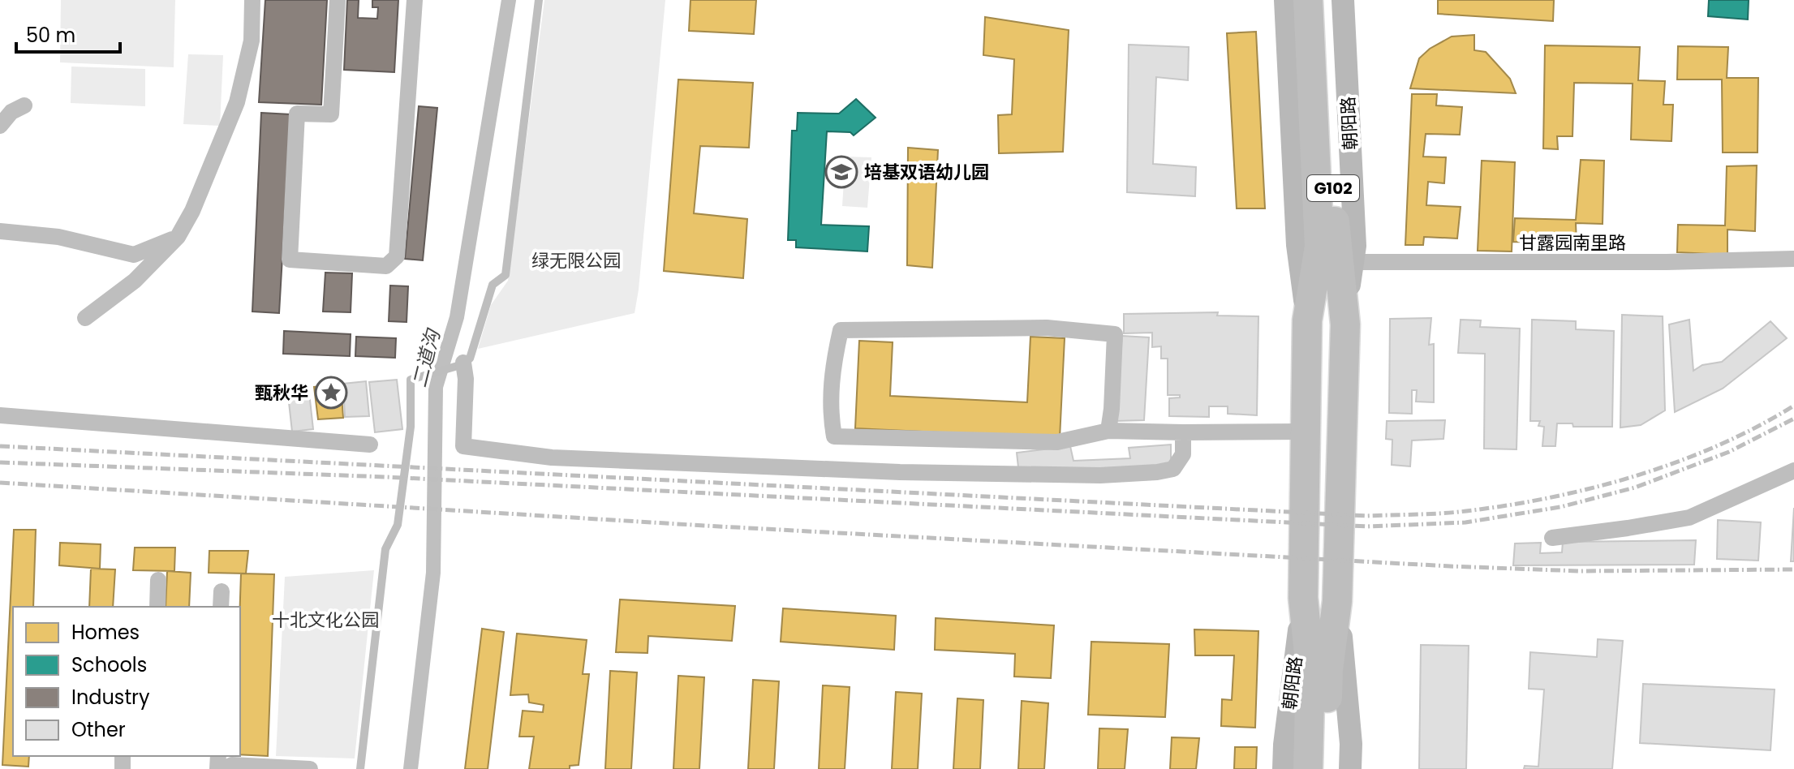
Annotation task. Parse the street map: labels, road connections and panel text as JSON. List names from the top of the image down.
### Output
{
  "streets": {
    "highway": ["朝阳路", "G102"],
    "street": ["甘露园南里路"]
  },
  "crossings": [
    ["朝阳路", "甘露园南里路"]
  ],
  "water": ["二道沟"],
  "parks": ["绿无限公园", "十北文化公园"],
  "places": {
    "school or university": ["培基双语幼儿园"],
    "place": ["甄秋华"]
  },
  "legend": [
    "Homes",
    "Schools",
    "Industry",
    "Other"
  ],
  "scale_bar": "50 m"
}
